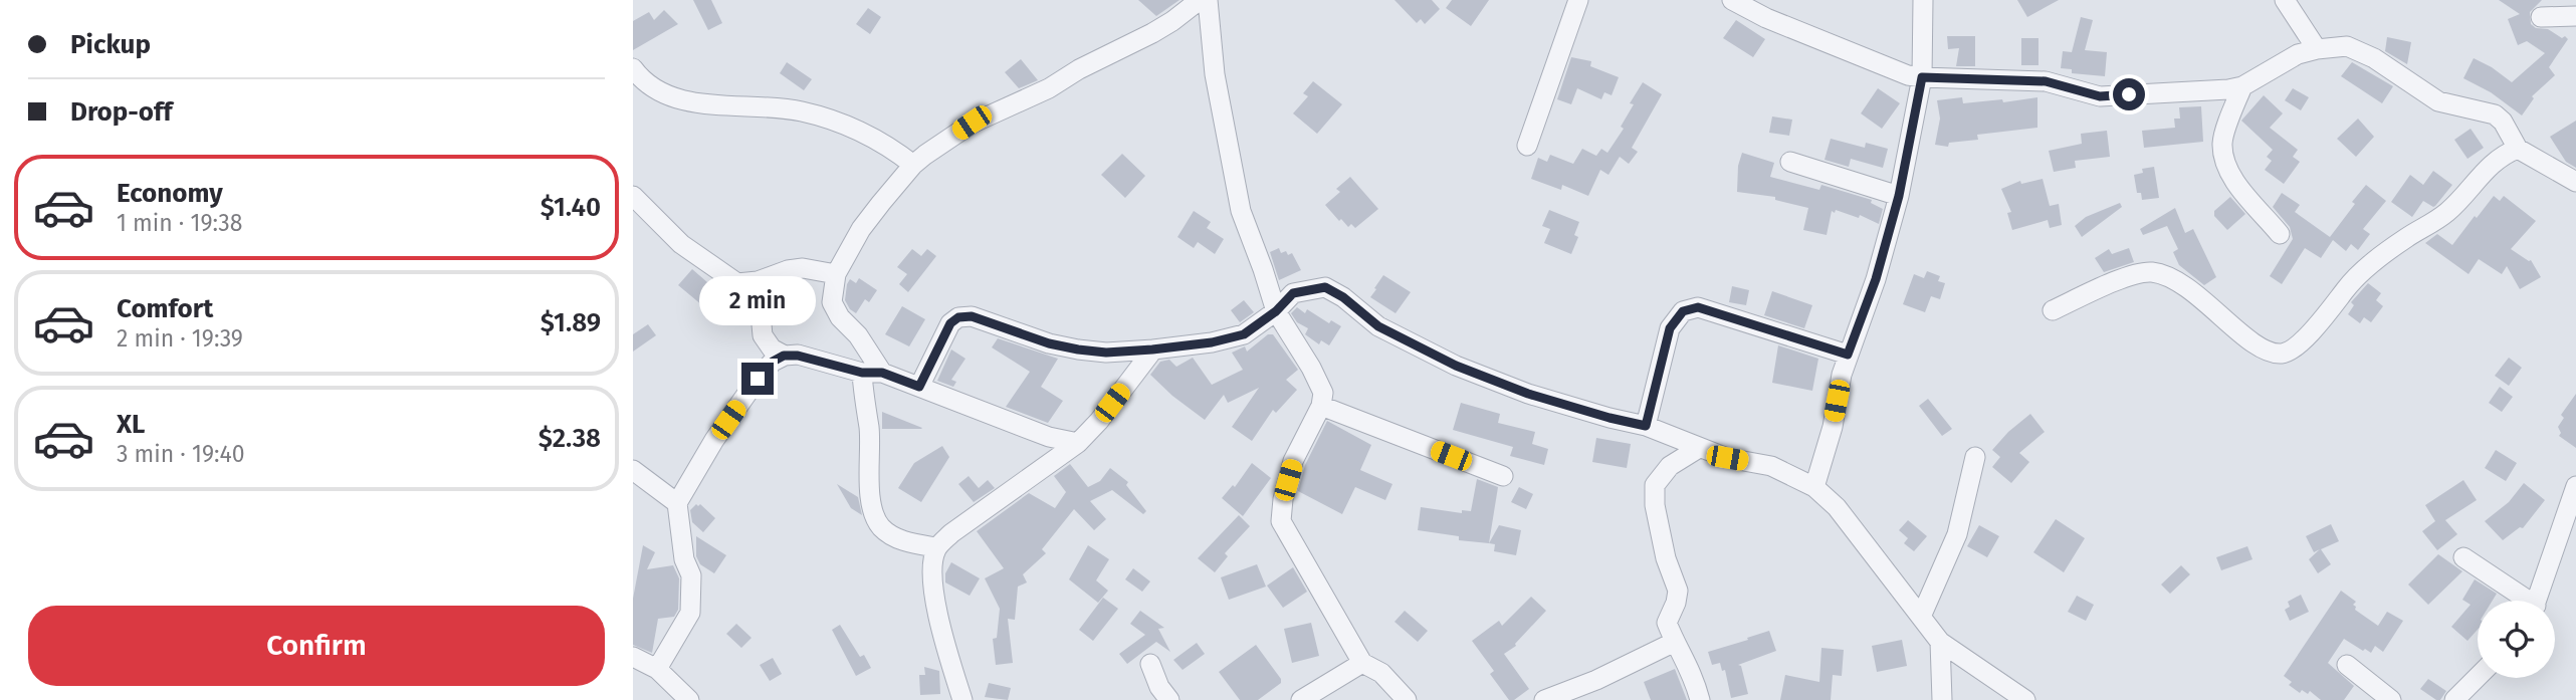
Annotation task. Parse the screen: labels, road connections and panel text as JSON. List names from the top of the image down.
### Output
{
  "page": {
    "banner": ["Pickup", "Drop-off"],
    "list": [
      {
        "name": "Economy",
        "note": "1 min · 19:38",
        "value": "$1.40"
      },
      {
        "name": "Comfort",
        "note": "2 min · 19:39",
        "value": "$1.89"
      },
      {
        "name": "XL",
        "note": "3 min · 19:40",
        "value": "$2.38"
      }
    ],
    "bubble": "2 min",
    "buttons": "Confirm"
  }
}
